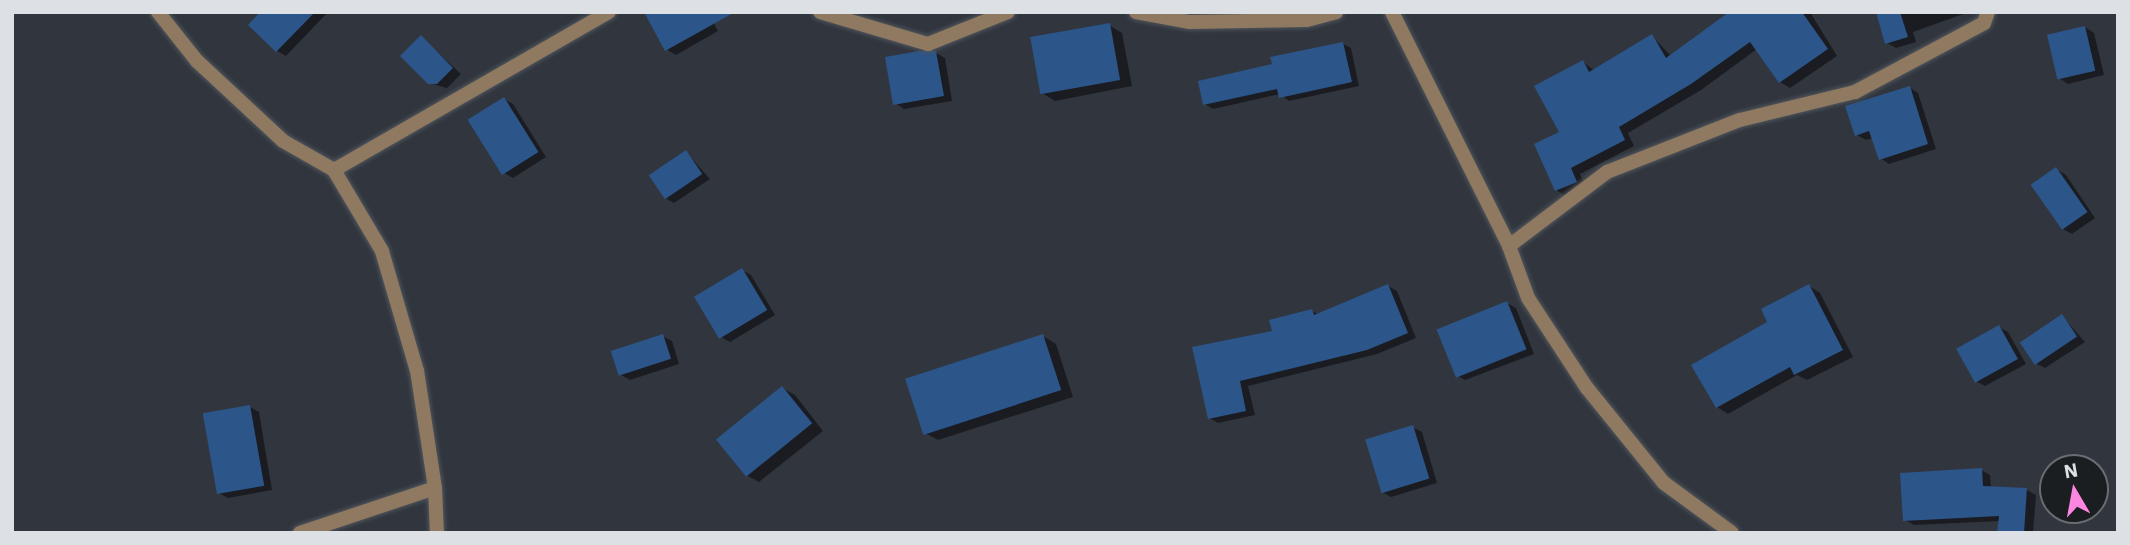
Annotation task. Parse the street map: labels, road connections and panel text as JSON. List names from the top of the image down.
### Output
{
  "north": "top"
}
